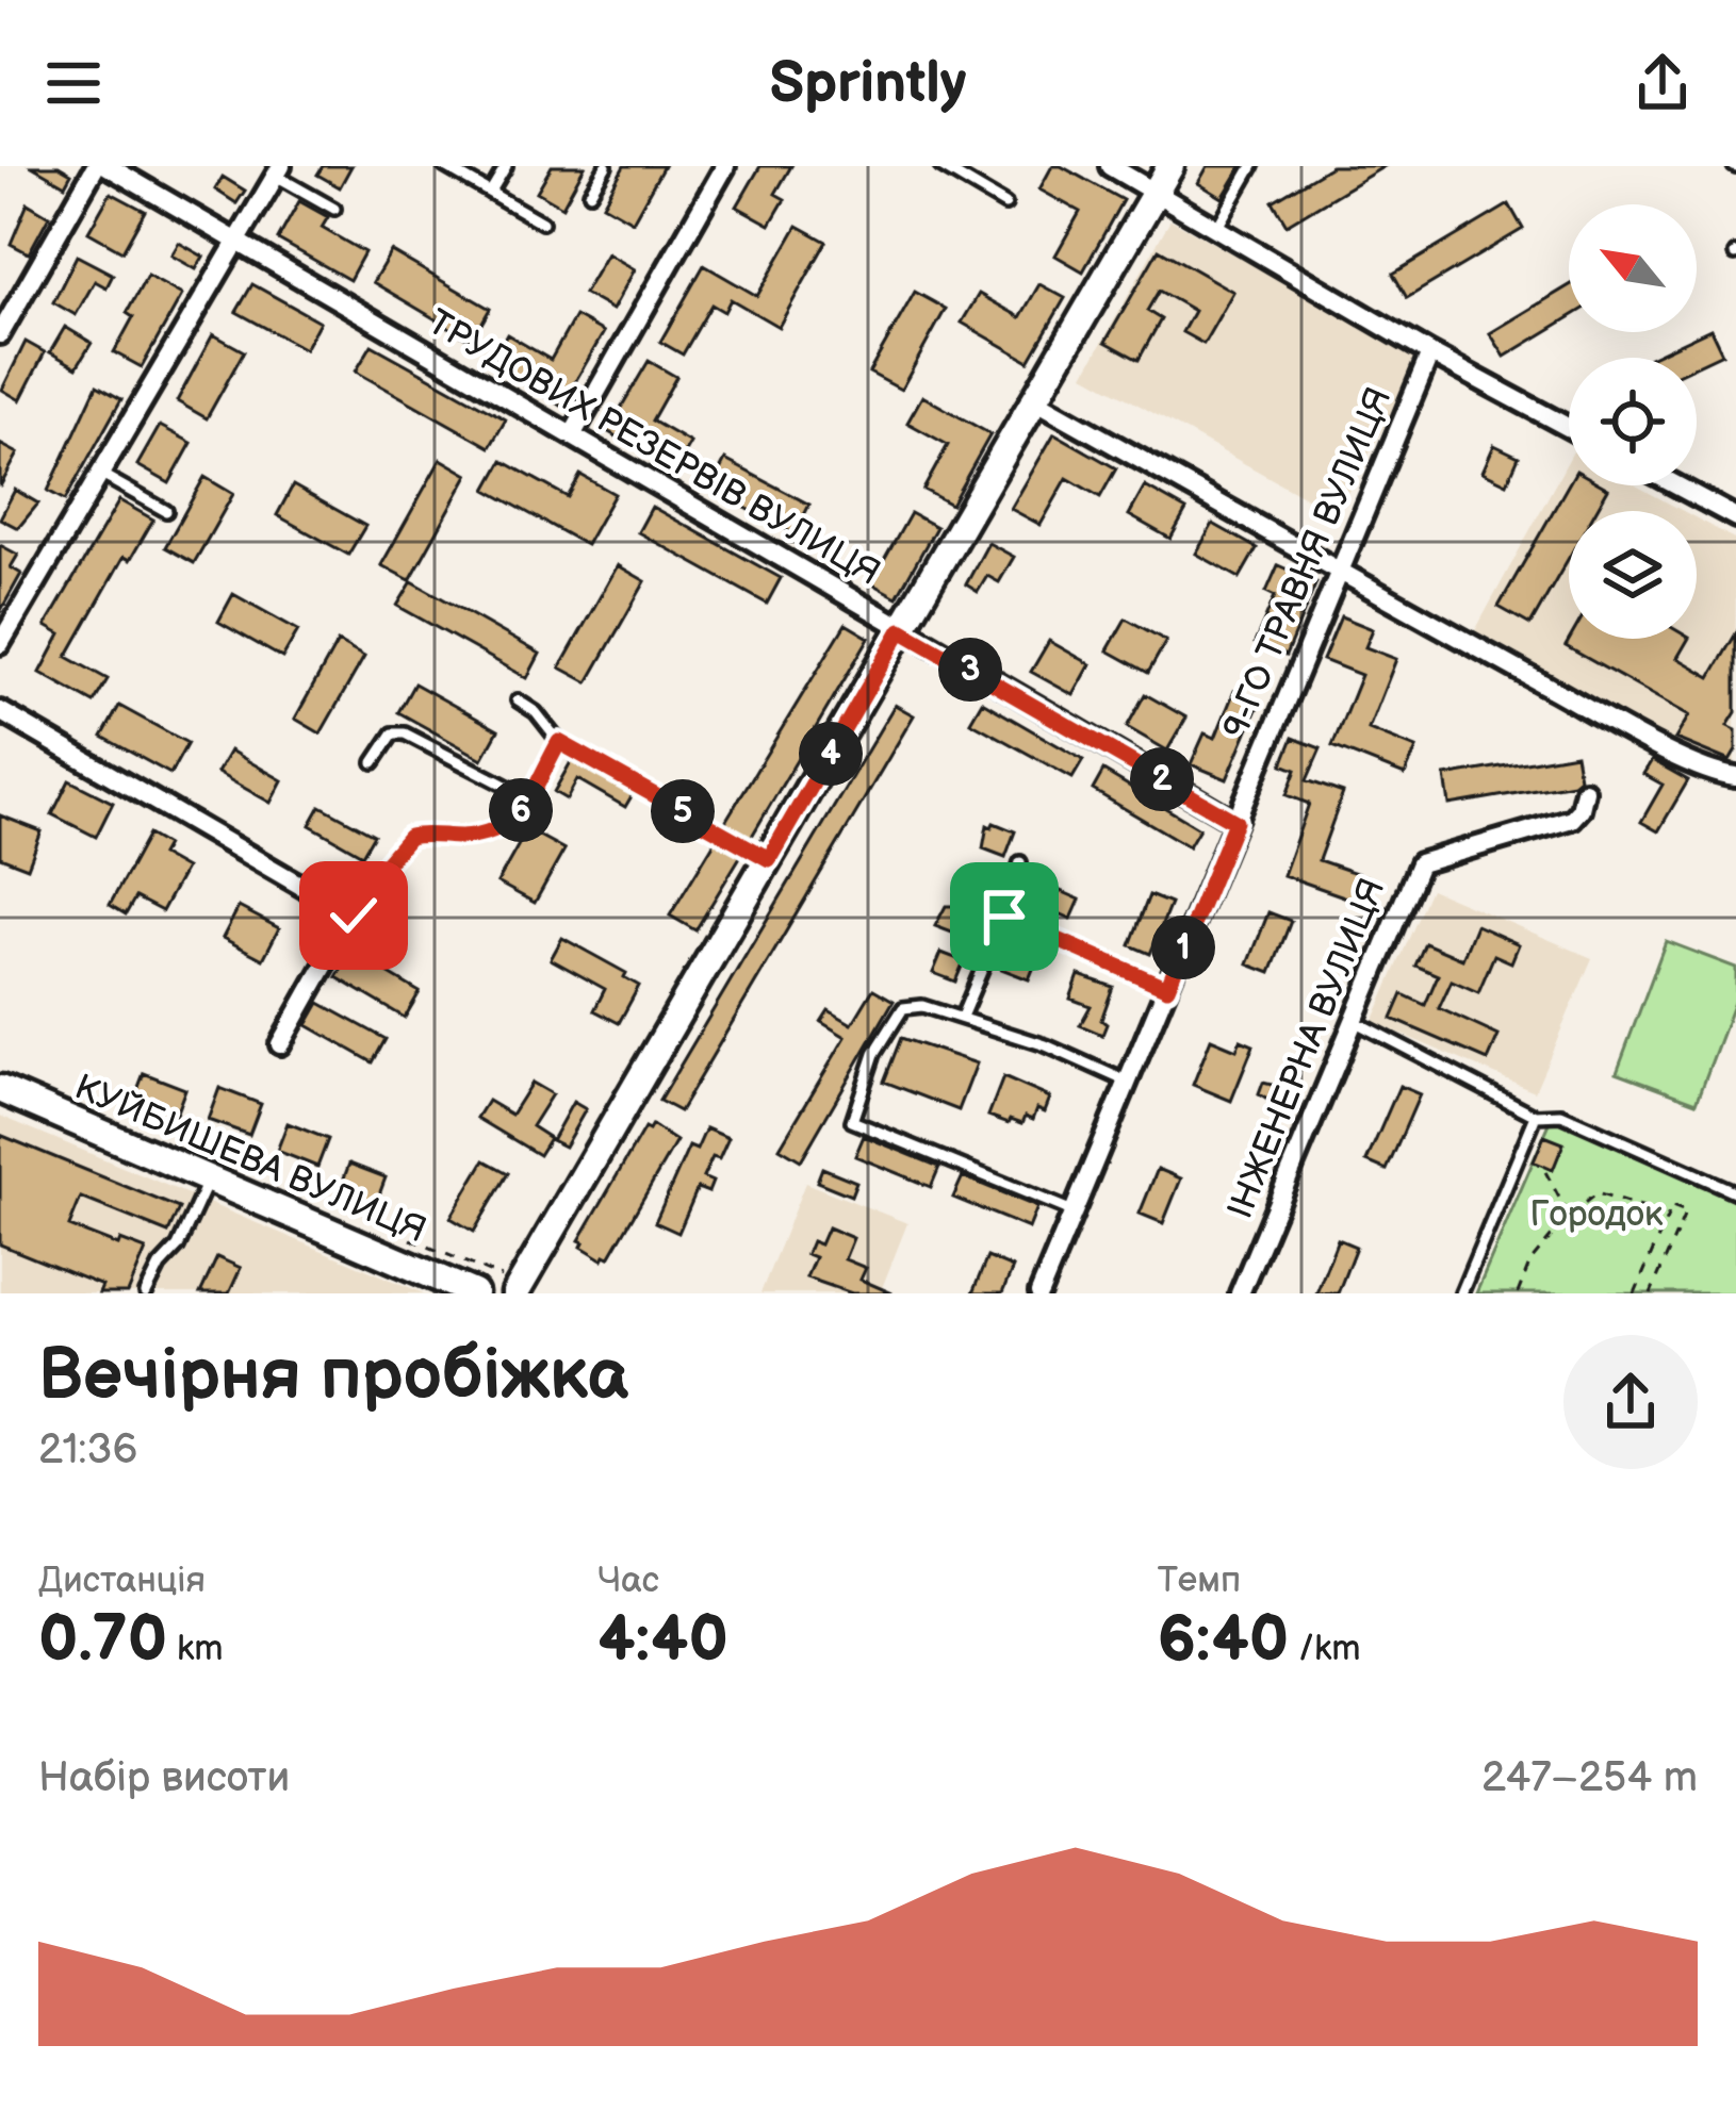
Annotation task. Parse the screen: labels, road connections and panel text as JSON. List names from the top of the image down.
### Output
{
  "streets": {
    "main road": ["КУЙБИШЕВА ВУЛИЦЯ"],
    "street": ["ТРУДОВИХ РЕЗЕРВІВ ВУЛИЦЯ", "9-ГО ТРАВНЯ ВУЛИЦЯ", "ІНЖЕНЕРНА ВУЛИЦЯ"]
  },
  "crossings": [
    ["ТРУДОВИХ РЕЗЕРВІВ ВУЛИЦЯ", "9-ГО ТРАВНЯ ВУЛИЦЯ"]
  ],
  "parks": ["Городок"],
  "north": "top left",
  "page": {
    "header": "Sprintly",
    "pins": [
      "3",
      "4",
      "2",
      "6",
      "5",
      "1"
    ],
    "heading": ["Вечірня пробіжка", "21:36"],
    "stats": [
      ["Дистанція", "0.70 km"],
      ["Час", "4:40"],
      ["Темп", "6:40 /km"]
    ],
    "chart": ["Набір висоти", "247–254 m"]
  }
}
